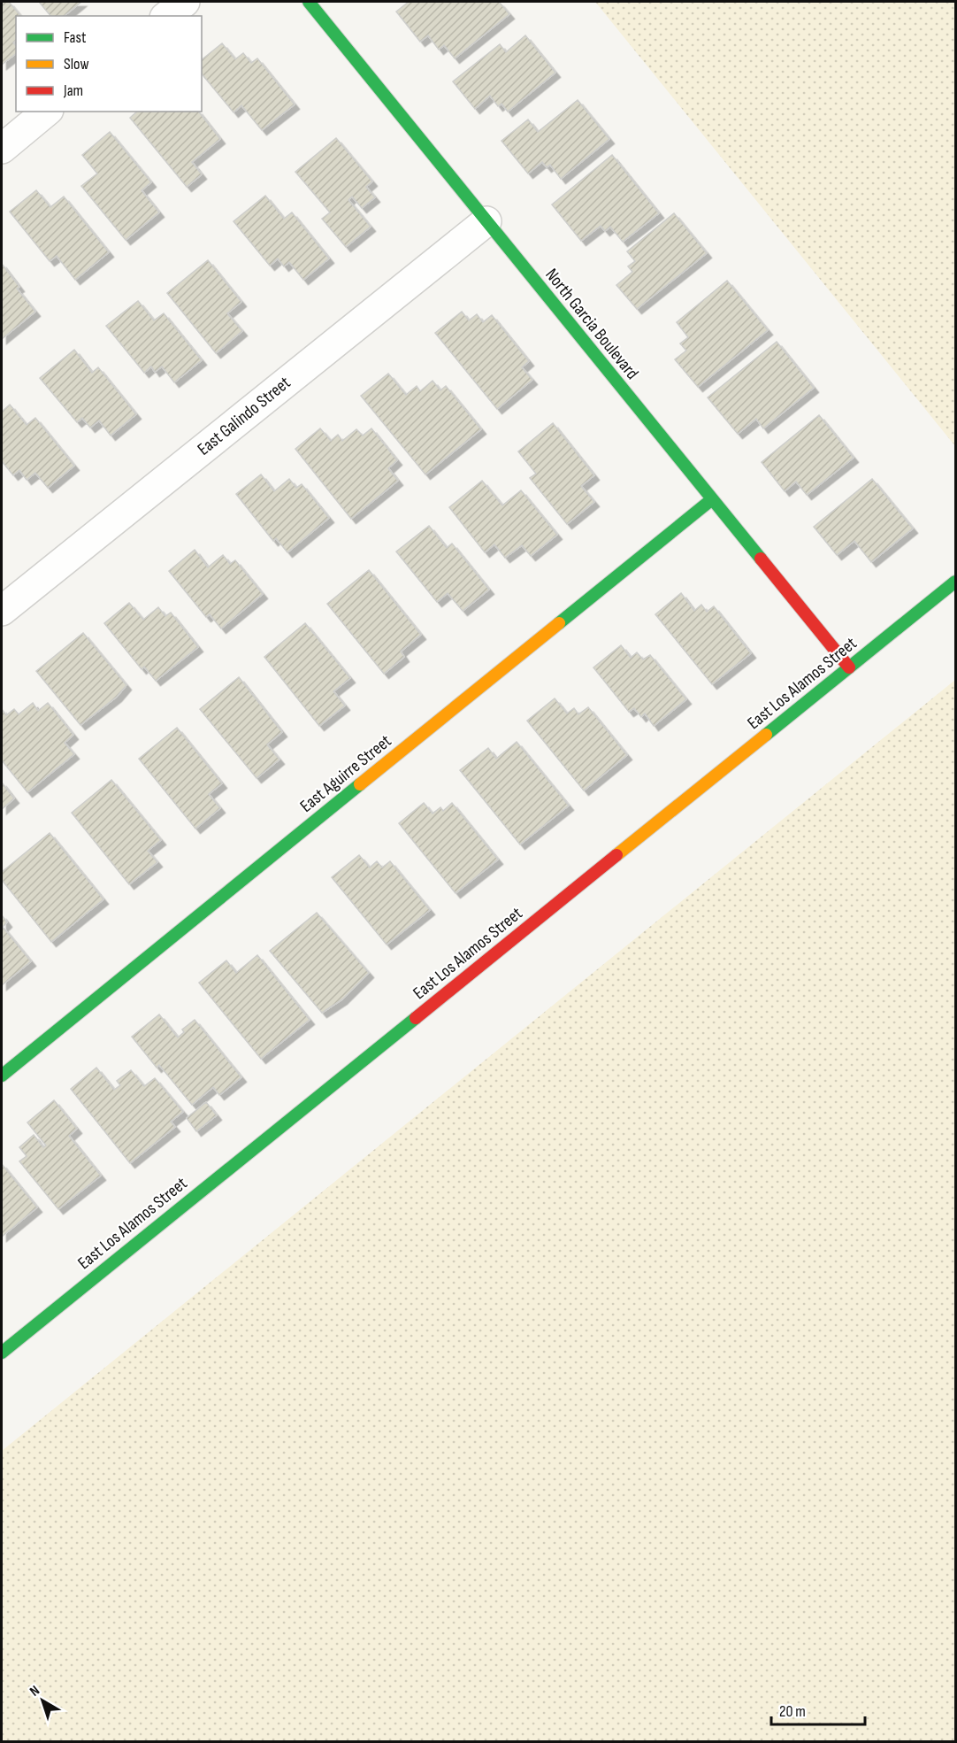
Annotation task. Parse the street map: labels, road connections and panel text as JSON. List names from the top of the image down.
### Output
{
  "streets": {
    "street": [
      "North Garcia Boulevard",
      "East Galindo Street",
      "East Los Alamos Street",
      "East Aguirre Street"
    ]
  },
  "crossings": [
    ["North Garcia Boulevard", "East Galindo Street"],
    ["North Garcia Boulevard", "East Los Alamos Street"],
    ["North Garcia Boulevard", "East Aguirre Street"]
  ],
  "legend": ["Fast", "Slow", "Jam"],
  "scale_bar": "20 m",
  "north": "top left"
}
